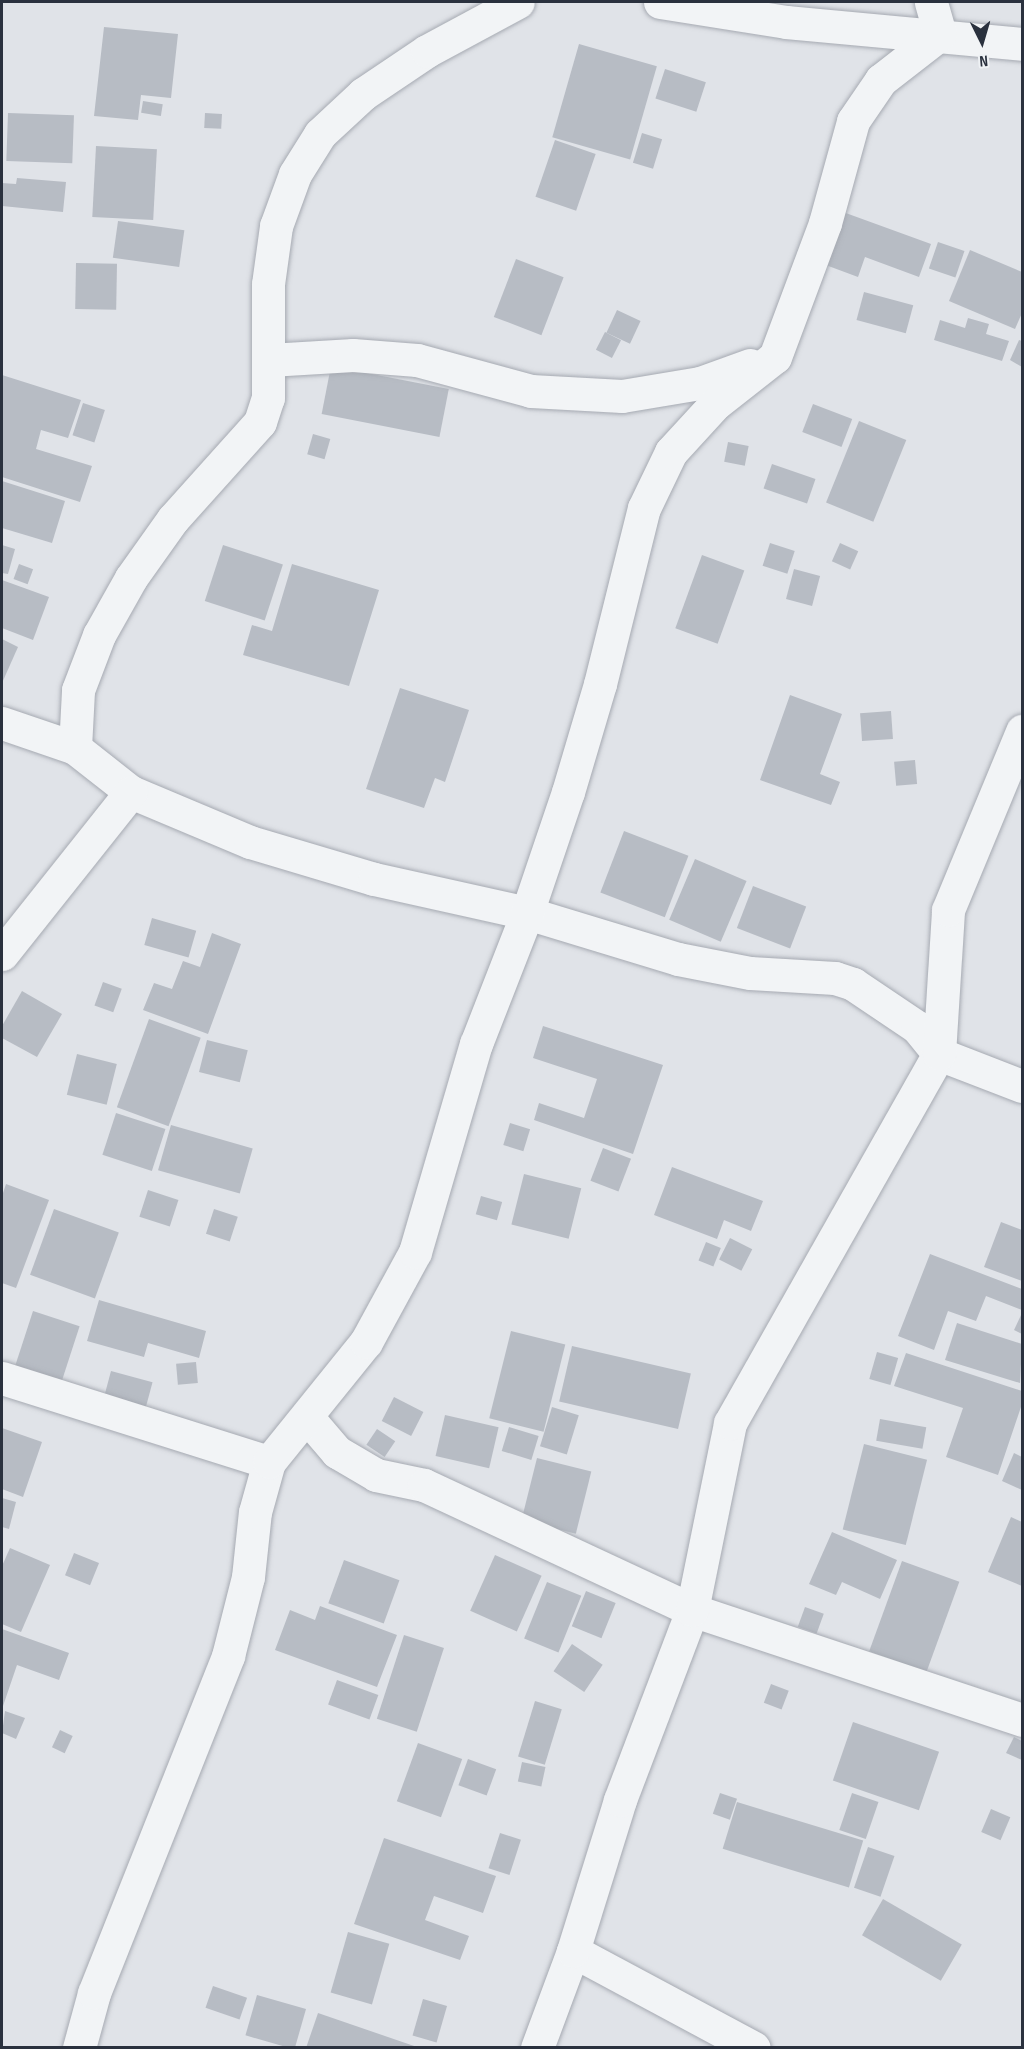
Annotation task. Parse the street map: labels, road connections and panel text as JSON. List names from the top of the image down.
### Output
{
  "north": "bottom"
}
